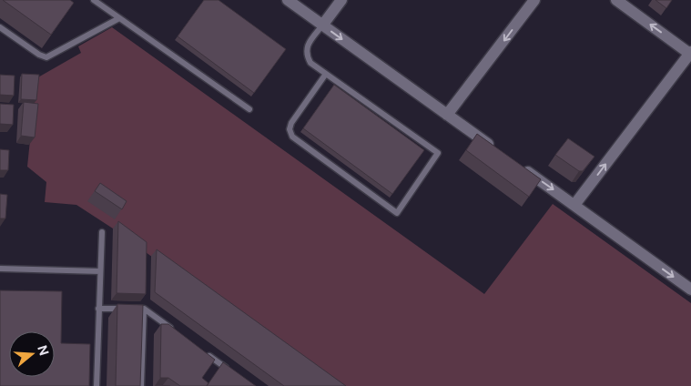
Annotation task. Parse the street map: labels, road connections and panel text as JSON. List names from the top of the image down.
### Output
{
  "north": "right"
}
